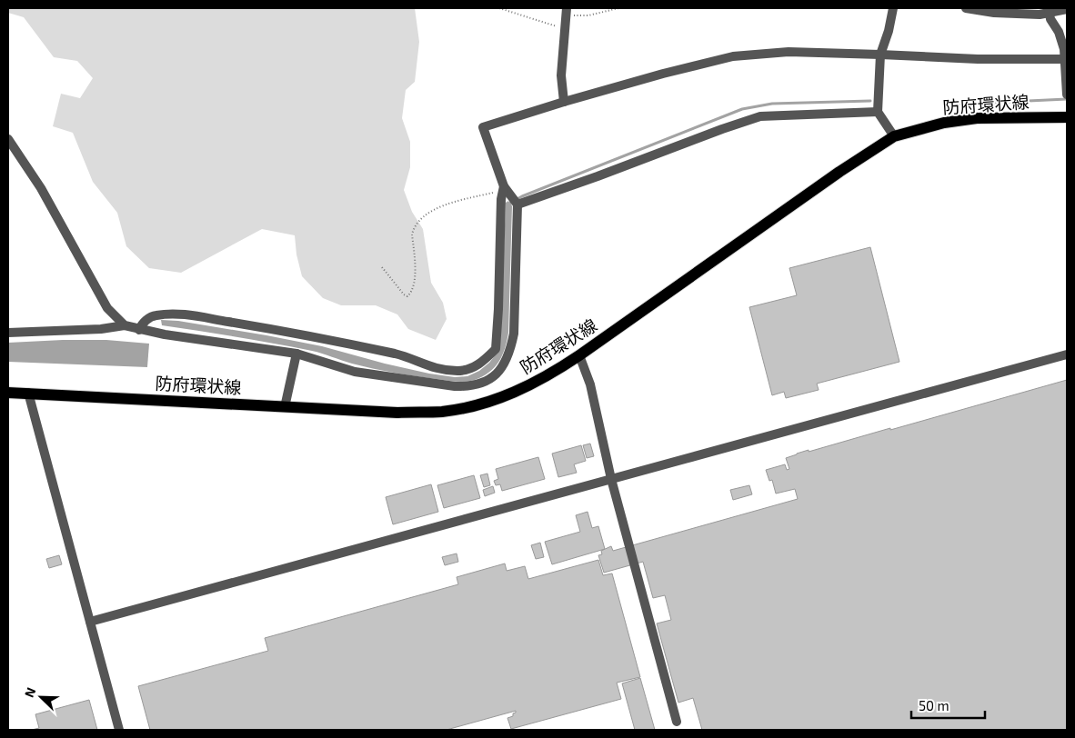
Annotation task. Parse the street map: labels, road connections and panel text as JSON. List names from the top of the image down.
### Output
{
  "streets": {
    "main road": ["防府環状線"]
  },
  "scale_bar": "50 m",
  "north": "top left"
}
